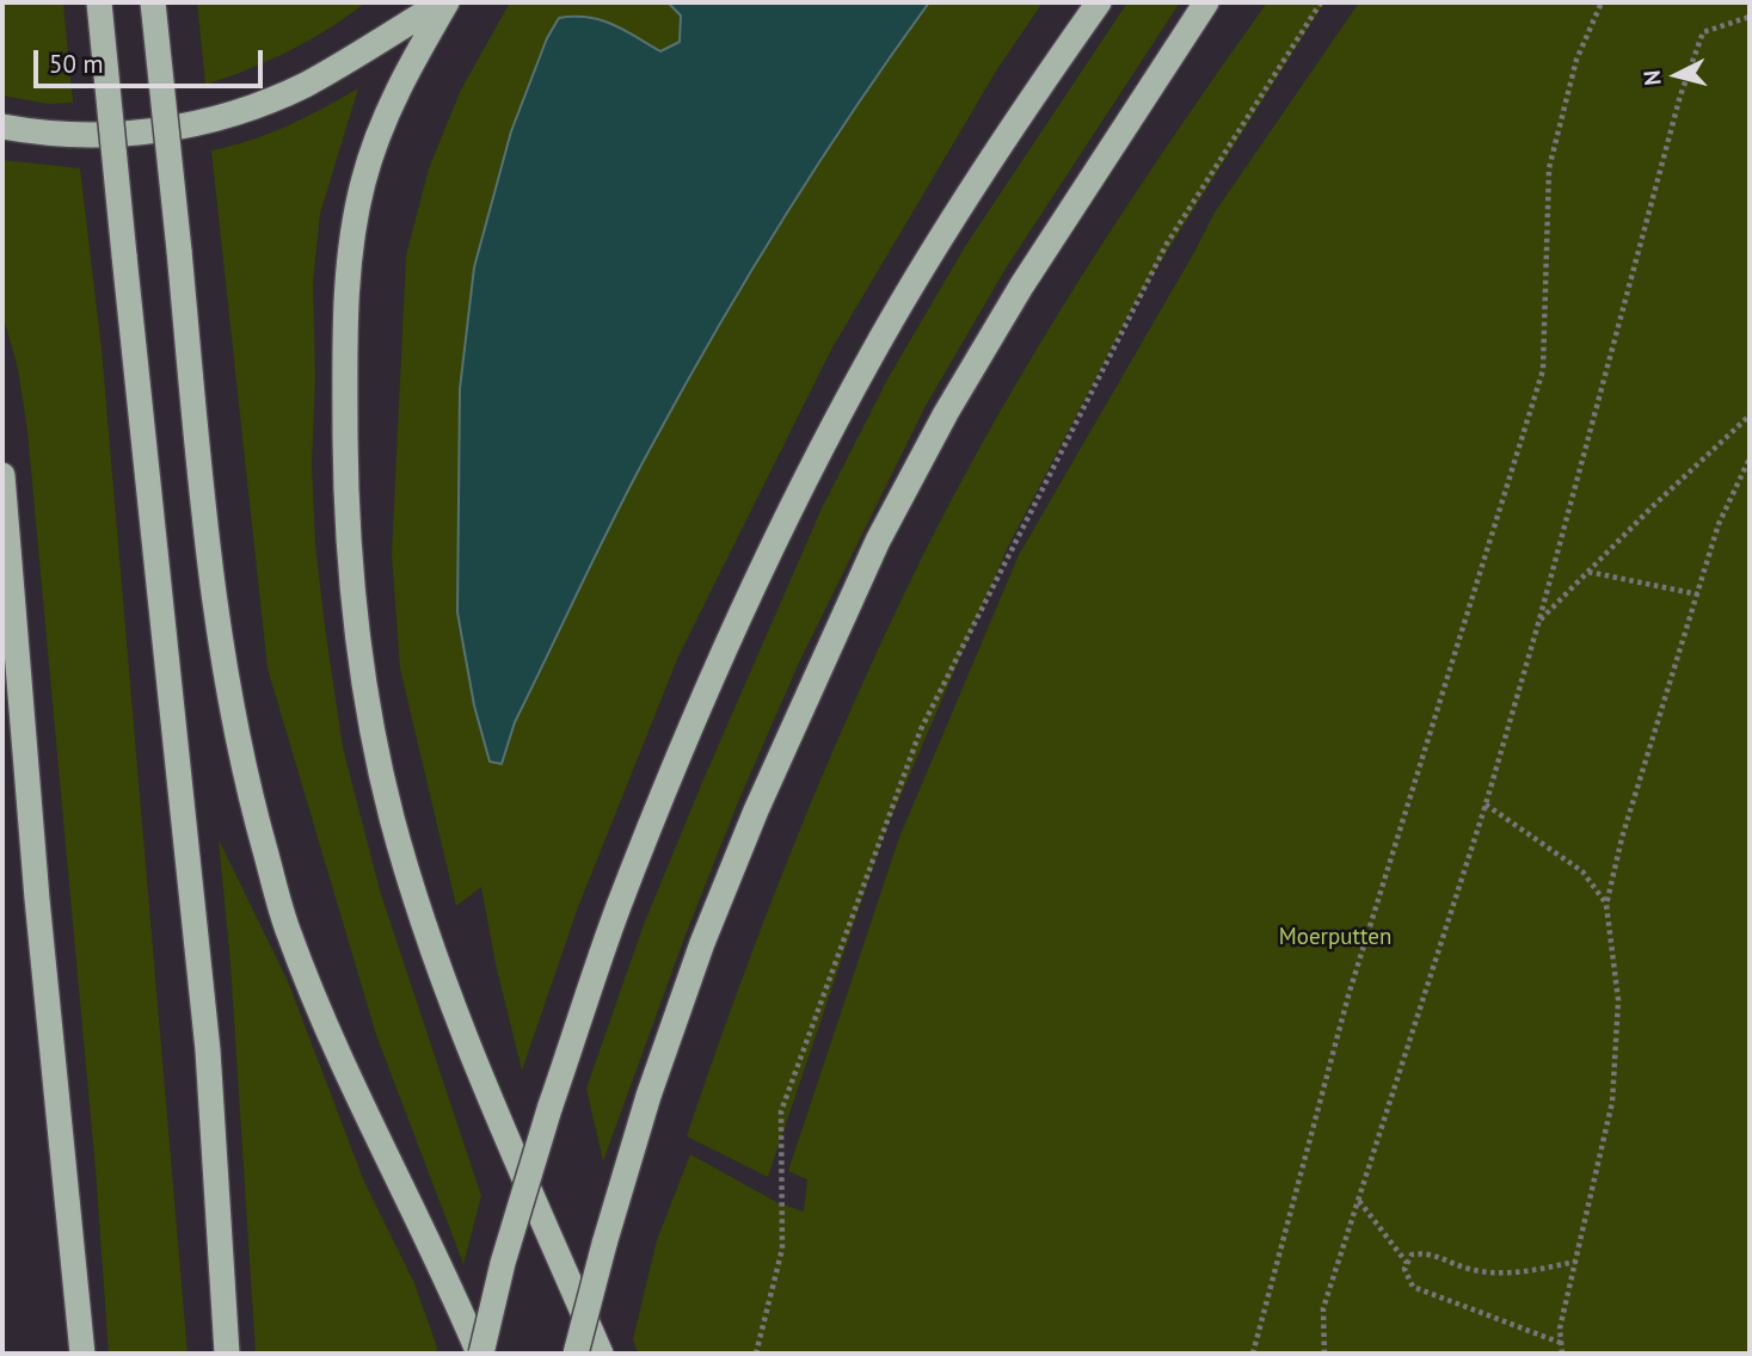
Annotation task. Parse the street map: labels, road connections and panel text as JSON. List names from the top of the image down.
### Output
{
  "parks": ["Moerputten"],
  "scale_bar": "50 m",
  "north": "left"
}
